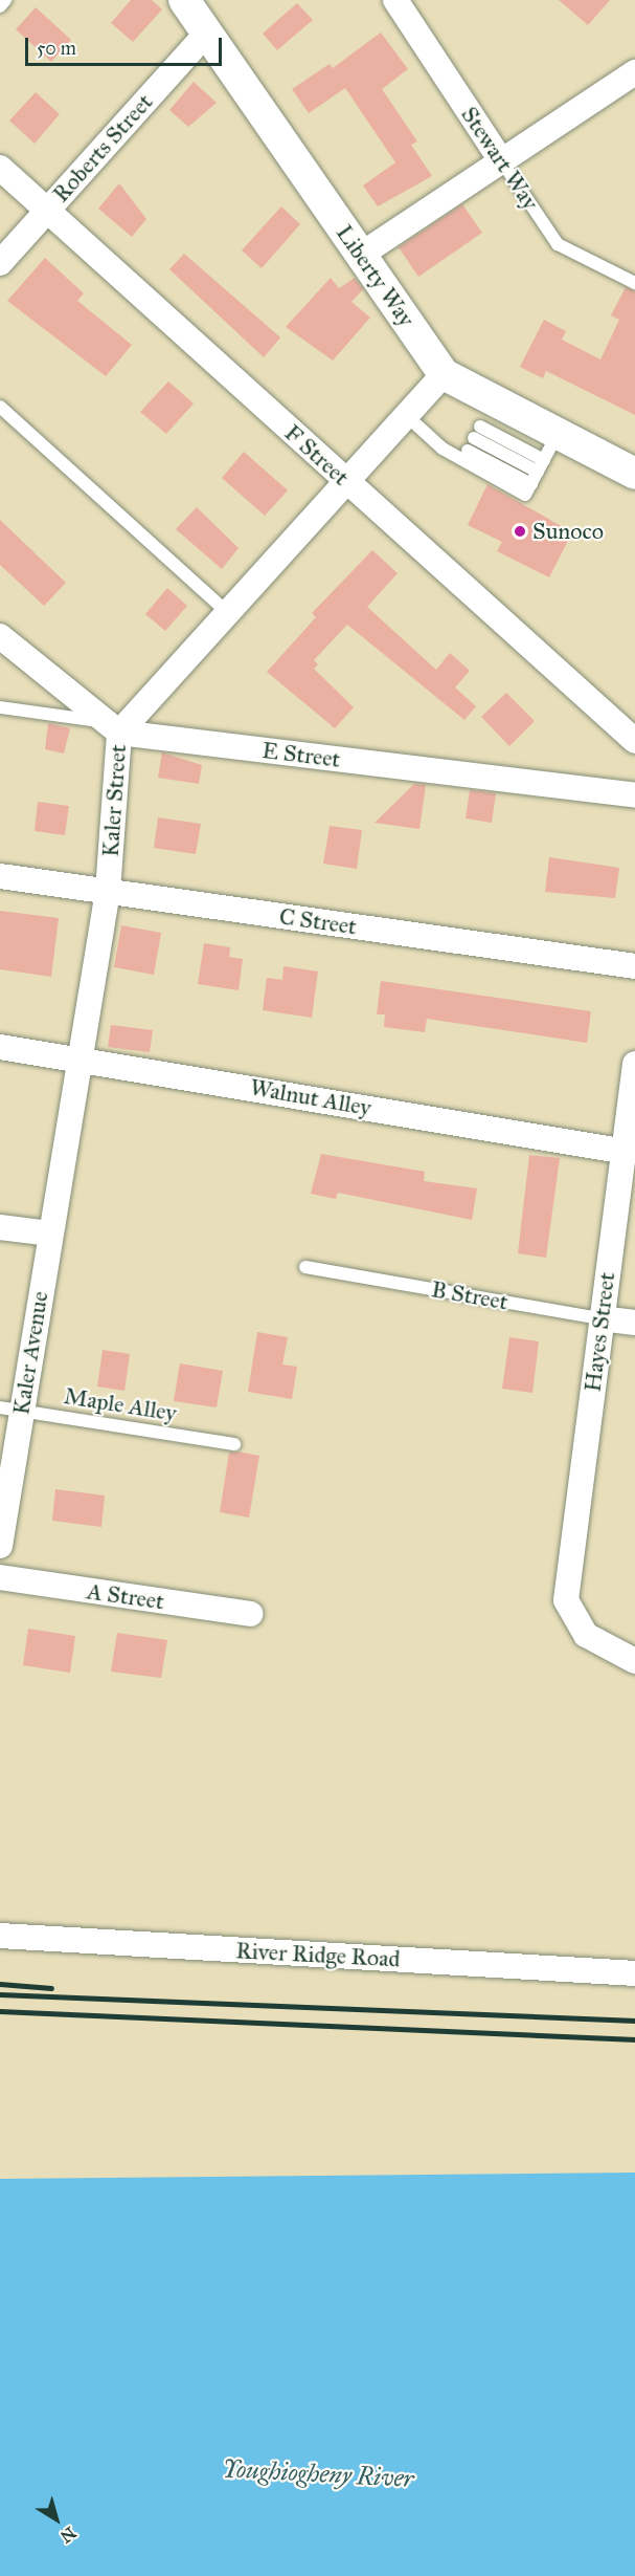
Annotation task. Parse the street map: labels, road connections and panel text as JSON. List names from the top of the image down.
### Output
{
  "streets": {
    "street": [
      "Roberts Street",
      "Stewart Way",
      "Liberty Way",
      "F Street",
      "E Street",
      "Kaler Street",
      "C Street",
      "Walnut Alley",
      "B Street",
      "Hayes Street",
      "Kaler Avenue",
      "A Street",
      "River Ridge Road"
    ],
    "lane": ["Maple Alley"]
  },
  "crossings": [
    ["Roberts Street", "Liberty Way"],
    ["Roberts Street", "F Street"],
    ["Liberty Way", "Kaler Street"],
    ["F Street", "Kaler Street"],
    ["E Street", "Kaler Street"],
    ["Kaler Street", "C Street"],
    ["Kaler Street", "Walnut Alley"],
    ["Kaler Street", "Kaler Avenue"],
    ["Walnut Alley", "Hayes Street"],
    ["B Street", "Hayes Street"],
    ["Kaler Avenue", "Maple Alley"]
  ],
  "water": ["Youghiogheny River"],
  "places": ["Sunoco"],
  "scale_bar": "50 m",
  "north": "bottom right"
}
